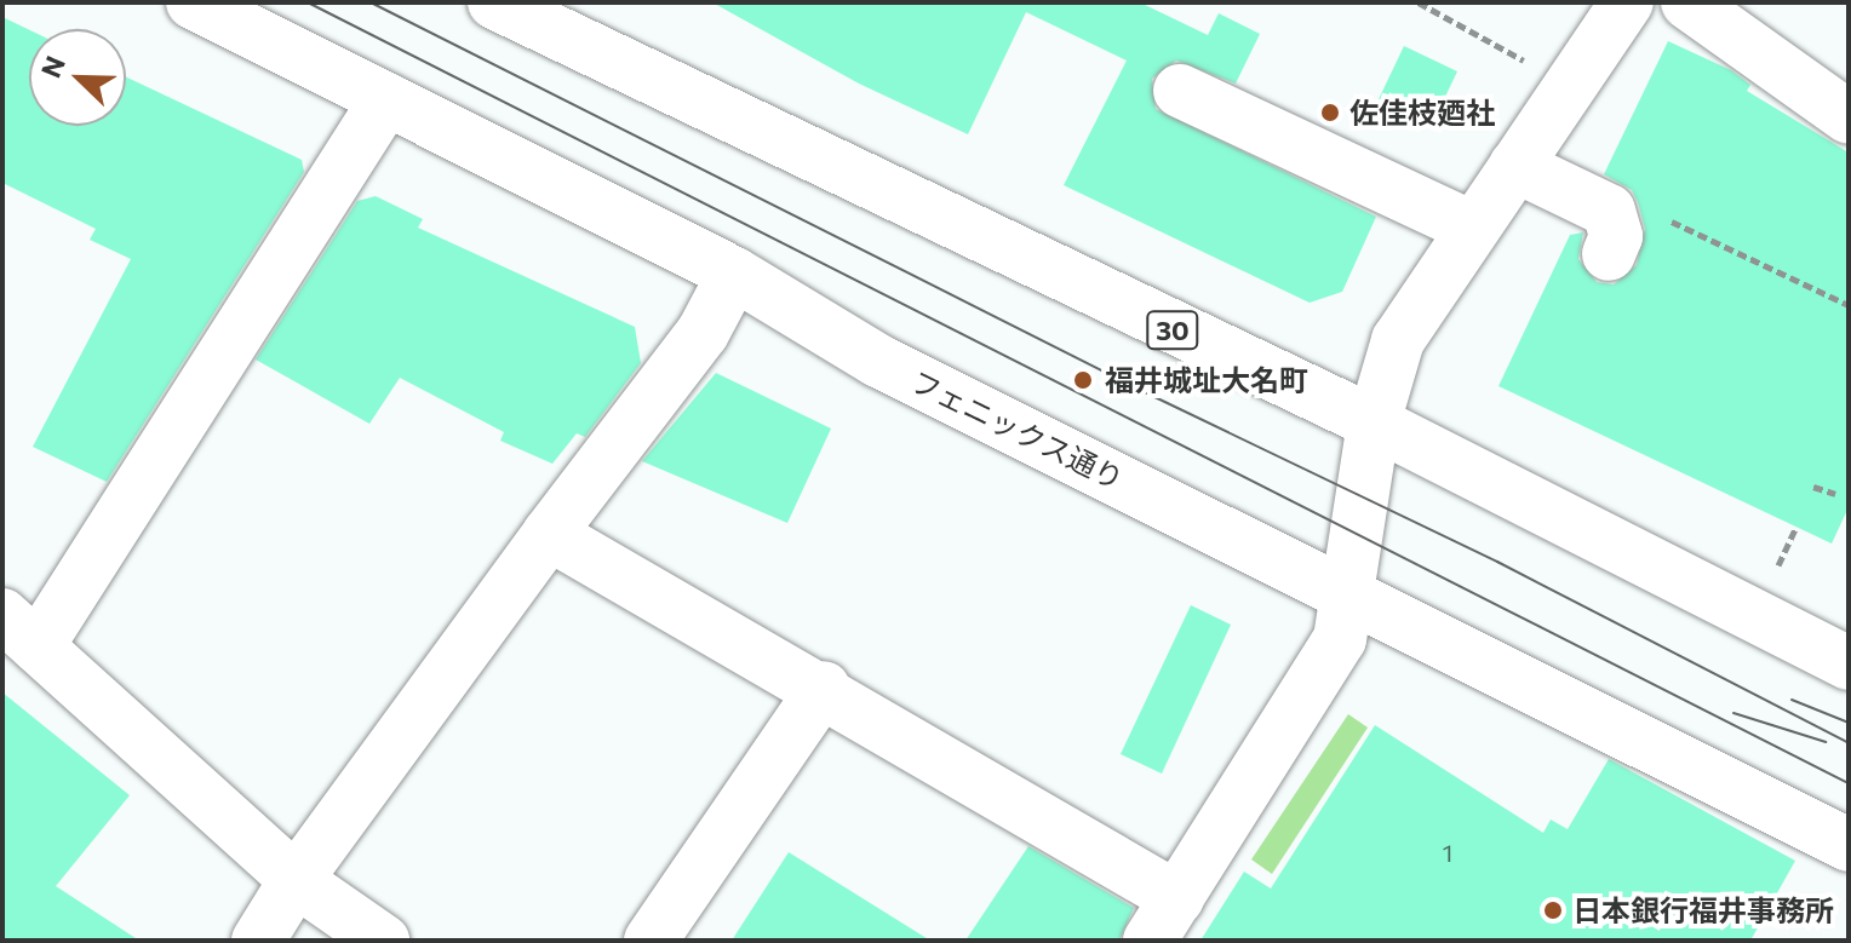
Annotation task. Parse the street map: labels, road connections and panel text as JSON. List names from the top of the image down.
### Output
{
  "streets": {
    "street": ["30", "フェニックス通り"]
  },
  "places": ["佐佳枝廼社", "福井城址大名町", "日本銀行福井事務所"],
  "house_numbers": ["1"],
  "north": "top left"
}
